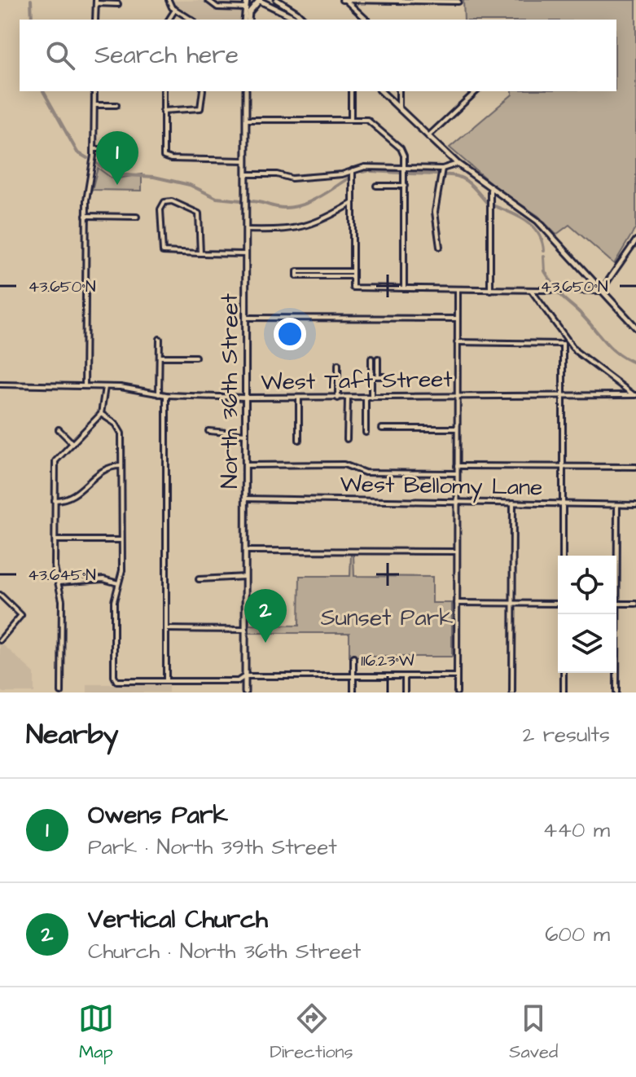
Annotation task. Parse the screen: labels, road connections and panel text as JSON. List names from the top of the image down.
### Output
{
  "streets": {
    "street": ["West Taft Street", "North 36th Street", "West Bellomy Lane"]
  },
  "crossings": [
    ["West Taft Street", "North 36th Street"],
    ["North 36th Street", "West Bellomy Lane"]
  ],
  "parks": ["Sunset Park"],
  "page": {
    "search": "Search here",
    "pins": ["1", "2"],
    "heading": ["Nearby", "2 results"],
    "list": [
      {
        "mark": "1",
        "name": "Owens Park",
        "note": "Park · North 39th Street",
        "value": "440 m"
      },
      {
        "mark": "2",
        "name": "Vertical Church",
        "note": "Church · North 36th Street",
        "value": "600 m"
      }
    ],
    "nav": ["Map", "Directions", "Saved"]
  },
  "coordinates": ["43.650°N", "43.645°N", "116.23°W"]
}
